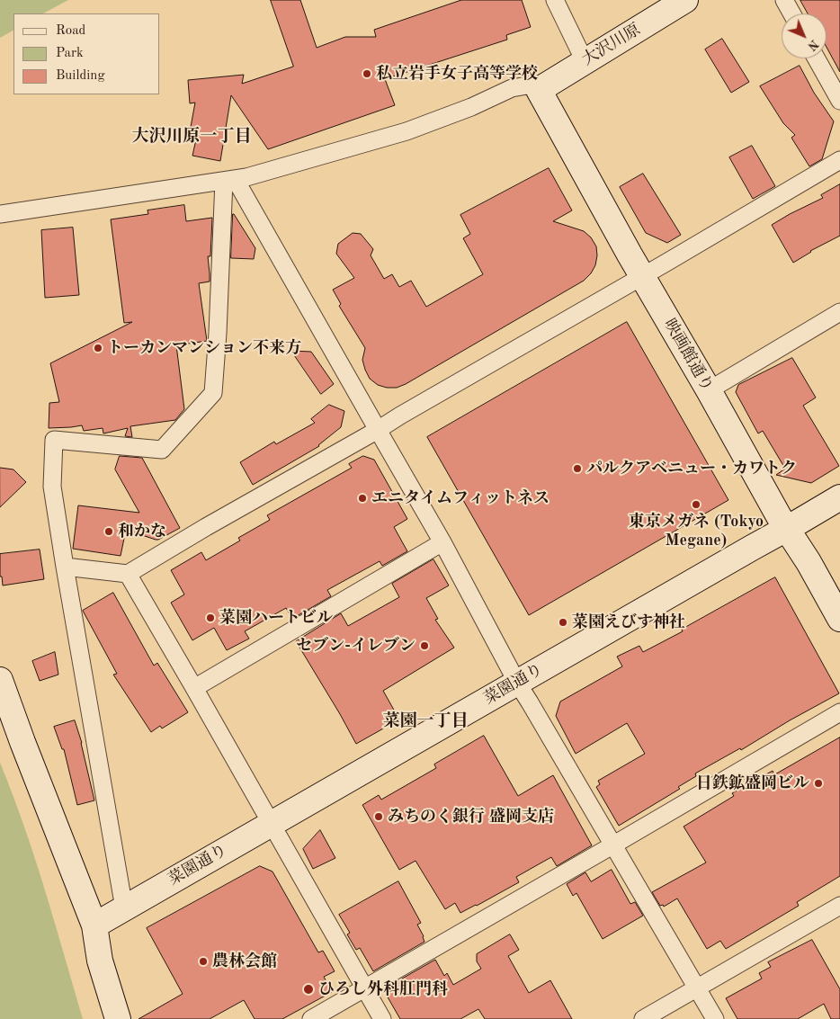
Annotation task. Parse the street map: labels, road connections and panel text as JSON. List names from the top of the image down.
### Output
{
  "streets": {
    "street": ["大沢川原", "映画館通り", "菜園通り"]
  },
  "crossings": [
    ["大沢川原", "映画館通り"],
    ["映画館通り", "菜園通り"]
  ],
  "districts": ["大沢川原一丁目", "菜園一丁目"],
  "places": [
    "私立岩手女子高等学校",
    "トーカンマンション不来方",
    "パルクアベニュー・カワトク",
    "エニタイムフィットネス",
    "東京メガネ (Tokyo Megane)",
    "和かな",
    "菜園ハートビル",
    "菜園えびす神社",
    "セブン-イレブン",
    "日鉄鉱盛岡ビル",
    "みちのく銀行 盛岡支店",
    "農林会館",
    "ひろし外科肛門科"
  ],
  "legend": ["Road", "Park", "Building"],
  "north": "bottom right"
}
